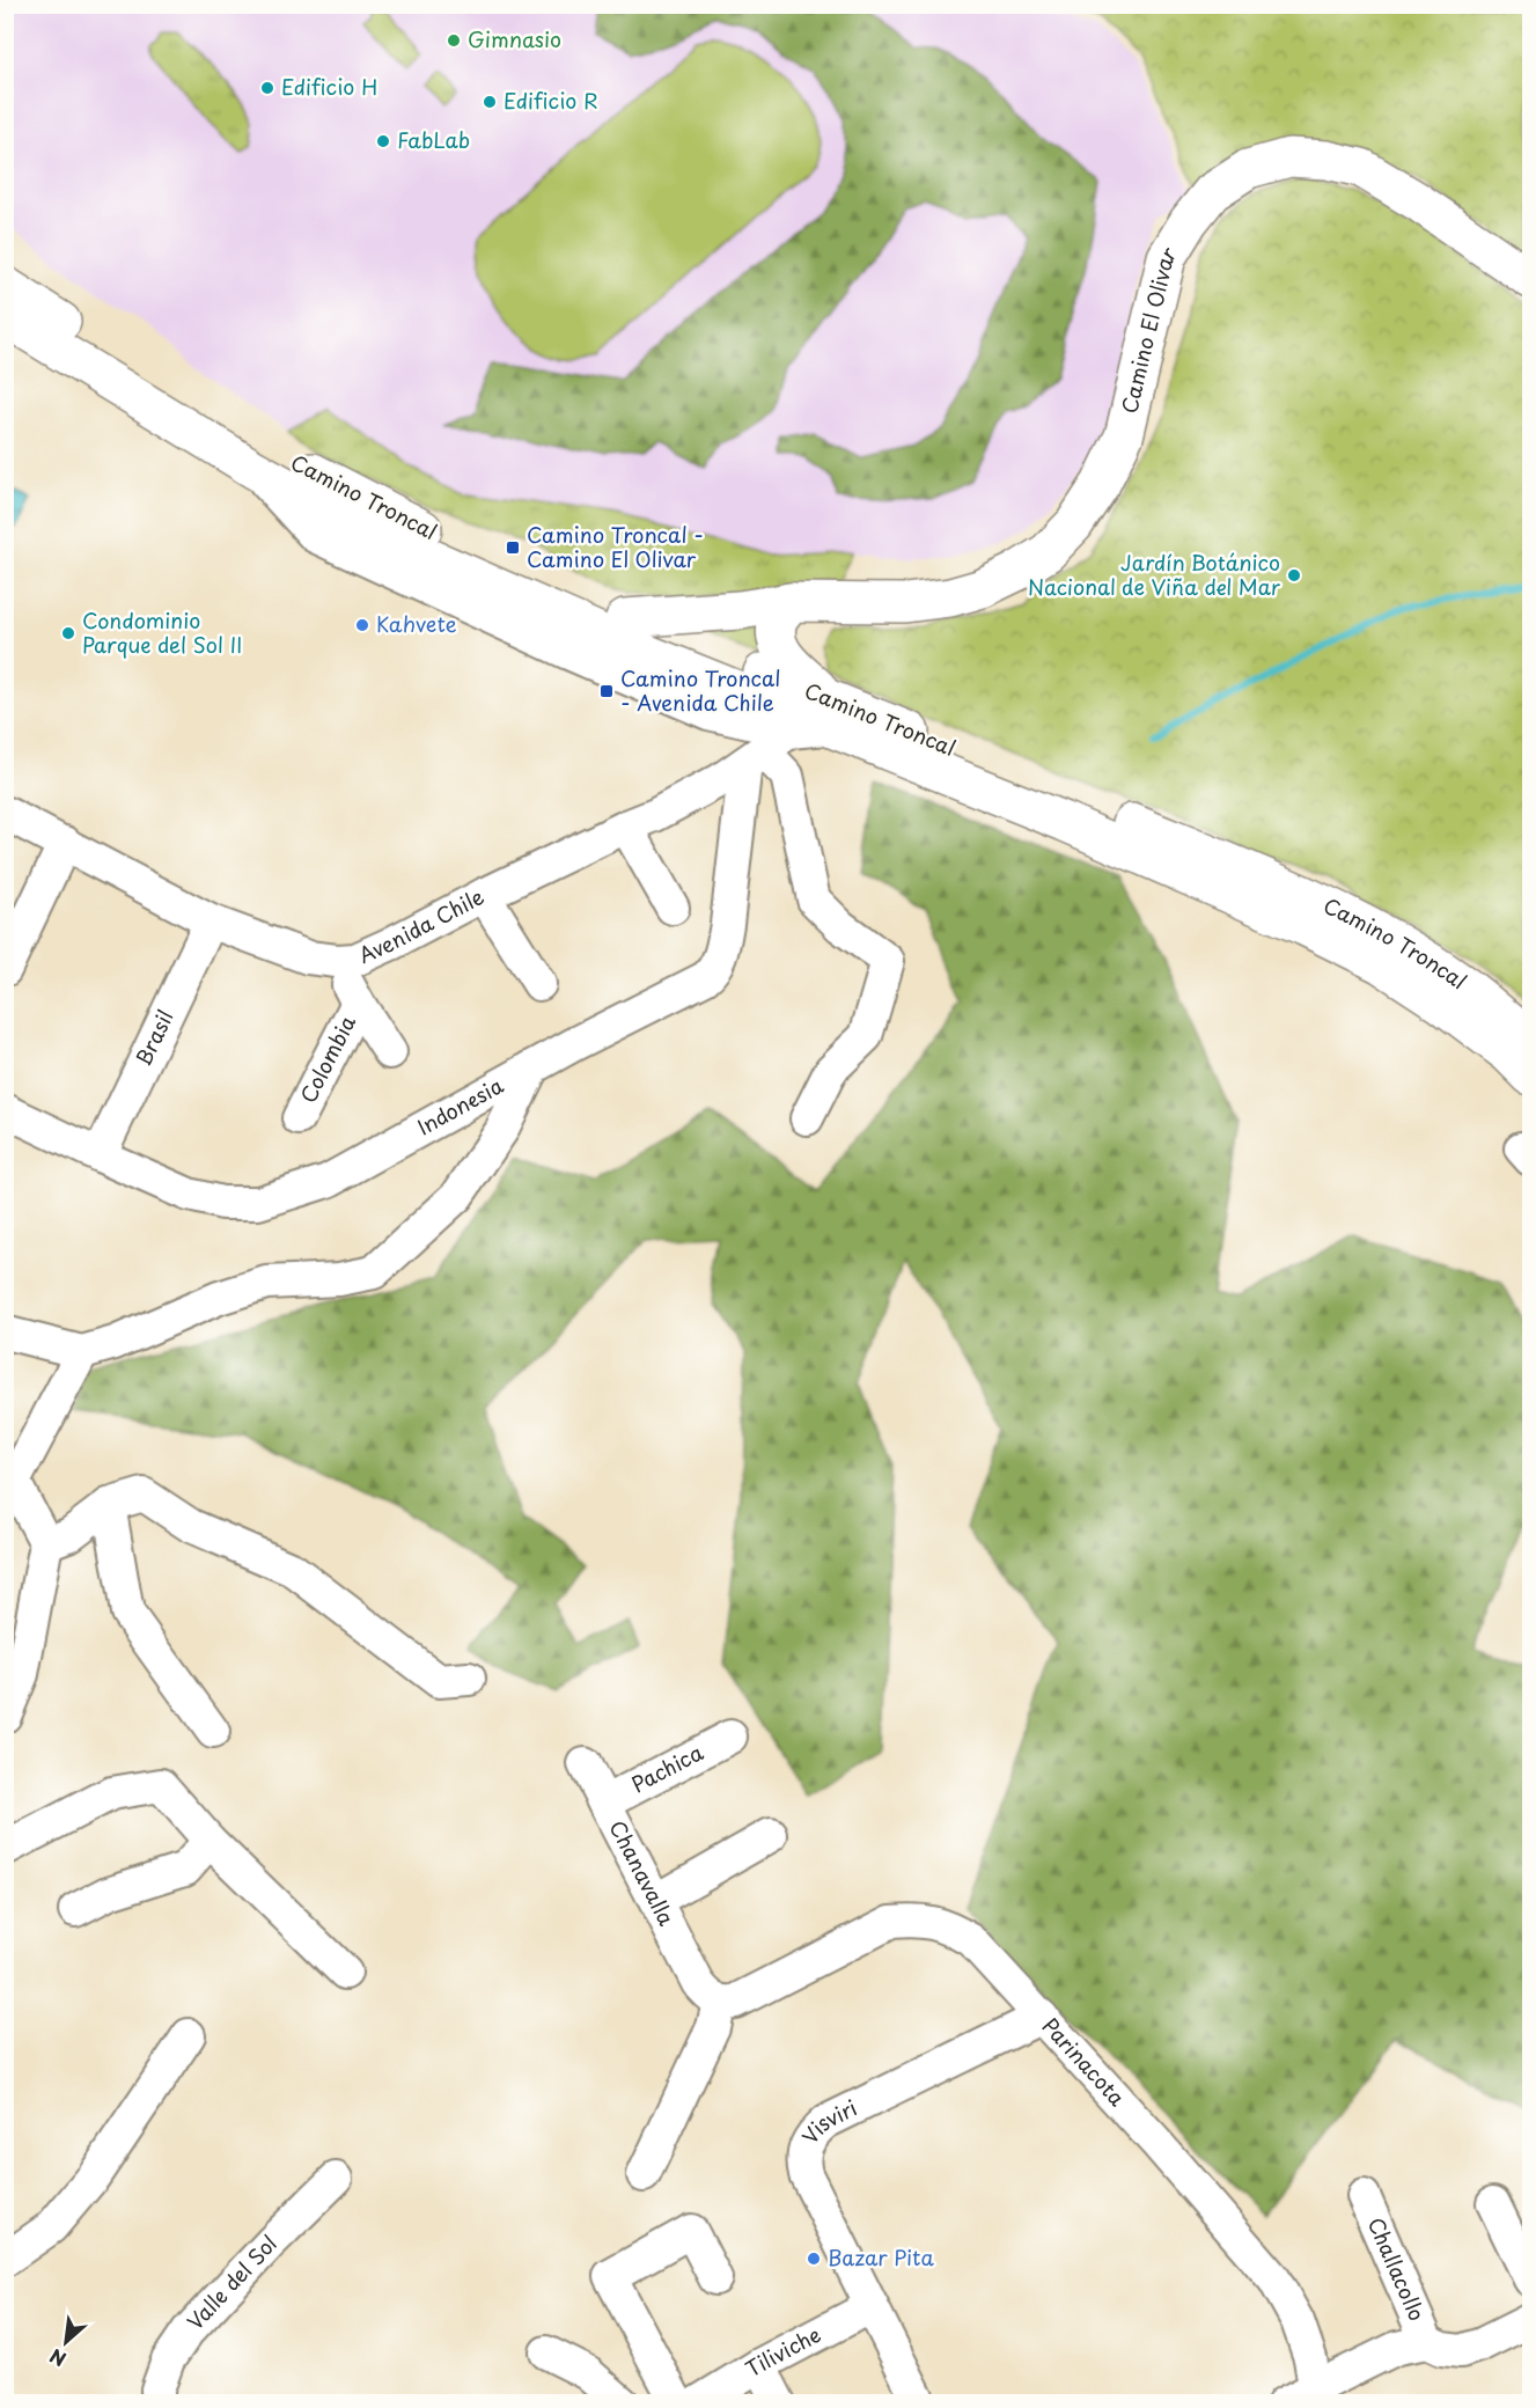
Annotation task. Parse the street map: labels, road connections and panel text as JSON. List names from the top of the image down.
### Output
{
  "streets": {
    "main road": ["Camino El Olivar", "Camino Troncal"],
    "street": [
      "Avenida Chile",
      "Brasil",
      "Colombia",
      "Indonesia",
      "Pachica",
      "Chanavalla",
      "Parinacota",
      "Visviri",
      "Challacollo",
      "Valle del Sol",
      "Tiliviche"
    ]
  },
  "crossings": [
    ["Camino El Olivar", "Camino Troncal"],
    ["Camino Troncal", "Avenida Chile"],
    ["Camino Troncal", "Indonesia"],
    ["Avenida Chile", "Brasil"],
    ["Avenida Chile", "Indonesia"],
    ["Brasil", "Indonesia"],
    ["Pachica", "Chanavalla"],
    ["Chanavalla", "Parinacota"],
    ["Parinacota", "Visviri"],
    ["Visviri", "Tiliviche"]
  ],
  "places": {
    "other": [
      "Gimnasio",
      "Edificio H",
      "Edificio R",
      "FabLab",
      "Jardín Botánico Nacional de Viña del Mar",
      "Kahvete",
      "Condominio Parque del Sol II",
      "Bazar Pita"
    ],
    "transit": ["Camino Troncal - Camino El Olivar", "Camino Troncal - Avenida Chile"]
  },
  "north": "bottom left"
}
